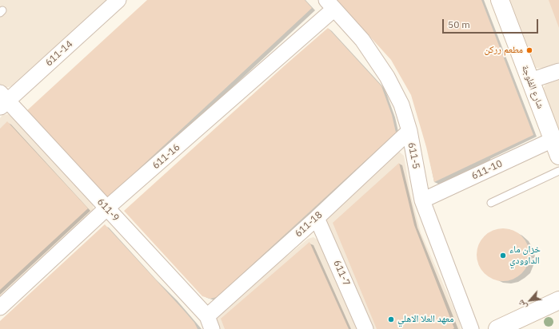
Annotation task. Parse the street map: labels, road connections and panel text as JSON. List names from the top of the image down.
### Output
{
  "streets": {
    "street": [
      "611-14",
      "شارع الفلوجة",
      "611-5",
      "611-16",
      "611-10",
      "611-9",
      "611-18",
      "611-7"
    ]
  },
  "crossings": [
    ["611-14", "611-9"],
    ["شارع الفلوجة", "611-10"],
    ["611-5", "611-16"],
    ["611-5", "611-10"],
    ["611-5", "611-18"],
    ["611-16", "611-9"],
    ["611-9", "611-18"],
    ["611-18", "611-7"]
  ],
  "places": ["مطعم رركن", "خزان ماء الداوودي", "معهد العلا الاهلي"],
  "scale_bar": "50 m",
  "north": "bottom left"
}
